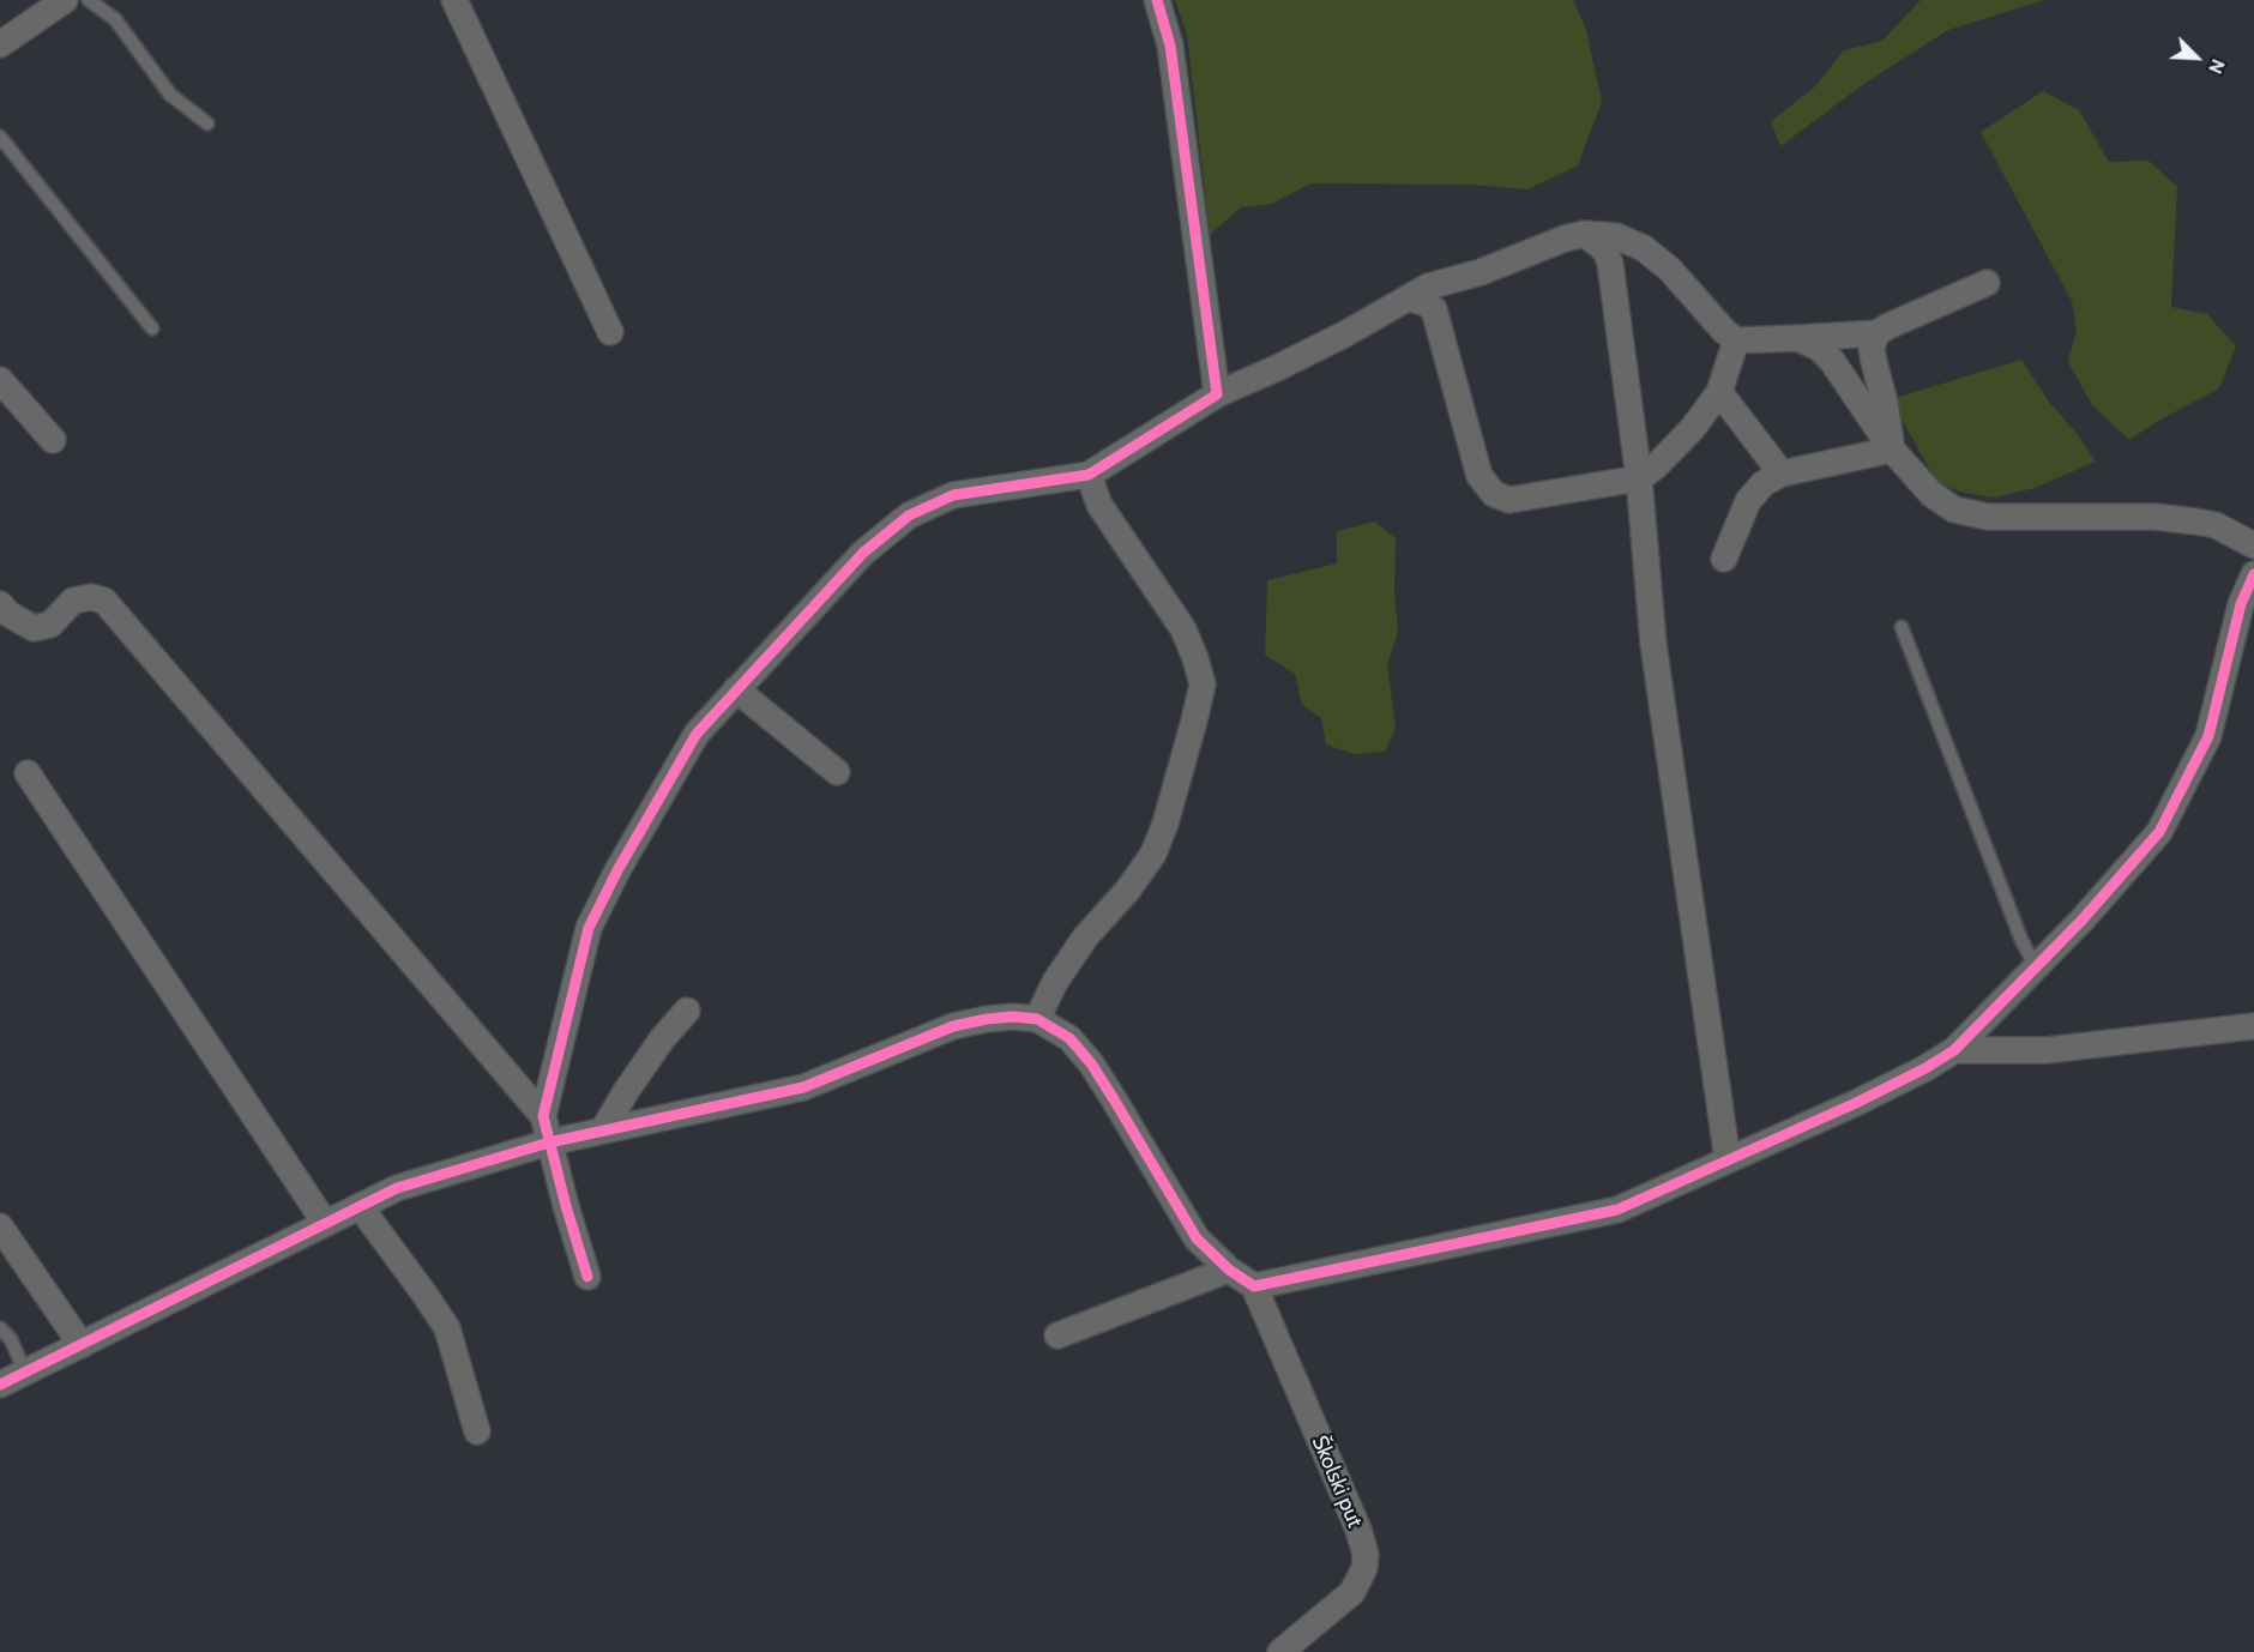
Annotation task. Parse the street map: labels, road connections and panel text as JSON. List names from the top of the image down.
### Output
{
  "streets": {
    "street": ["Školski put"]
  },
  "north": "bottom right"
}
